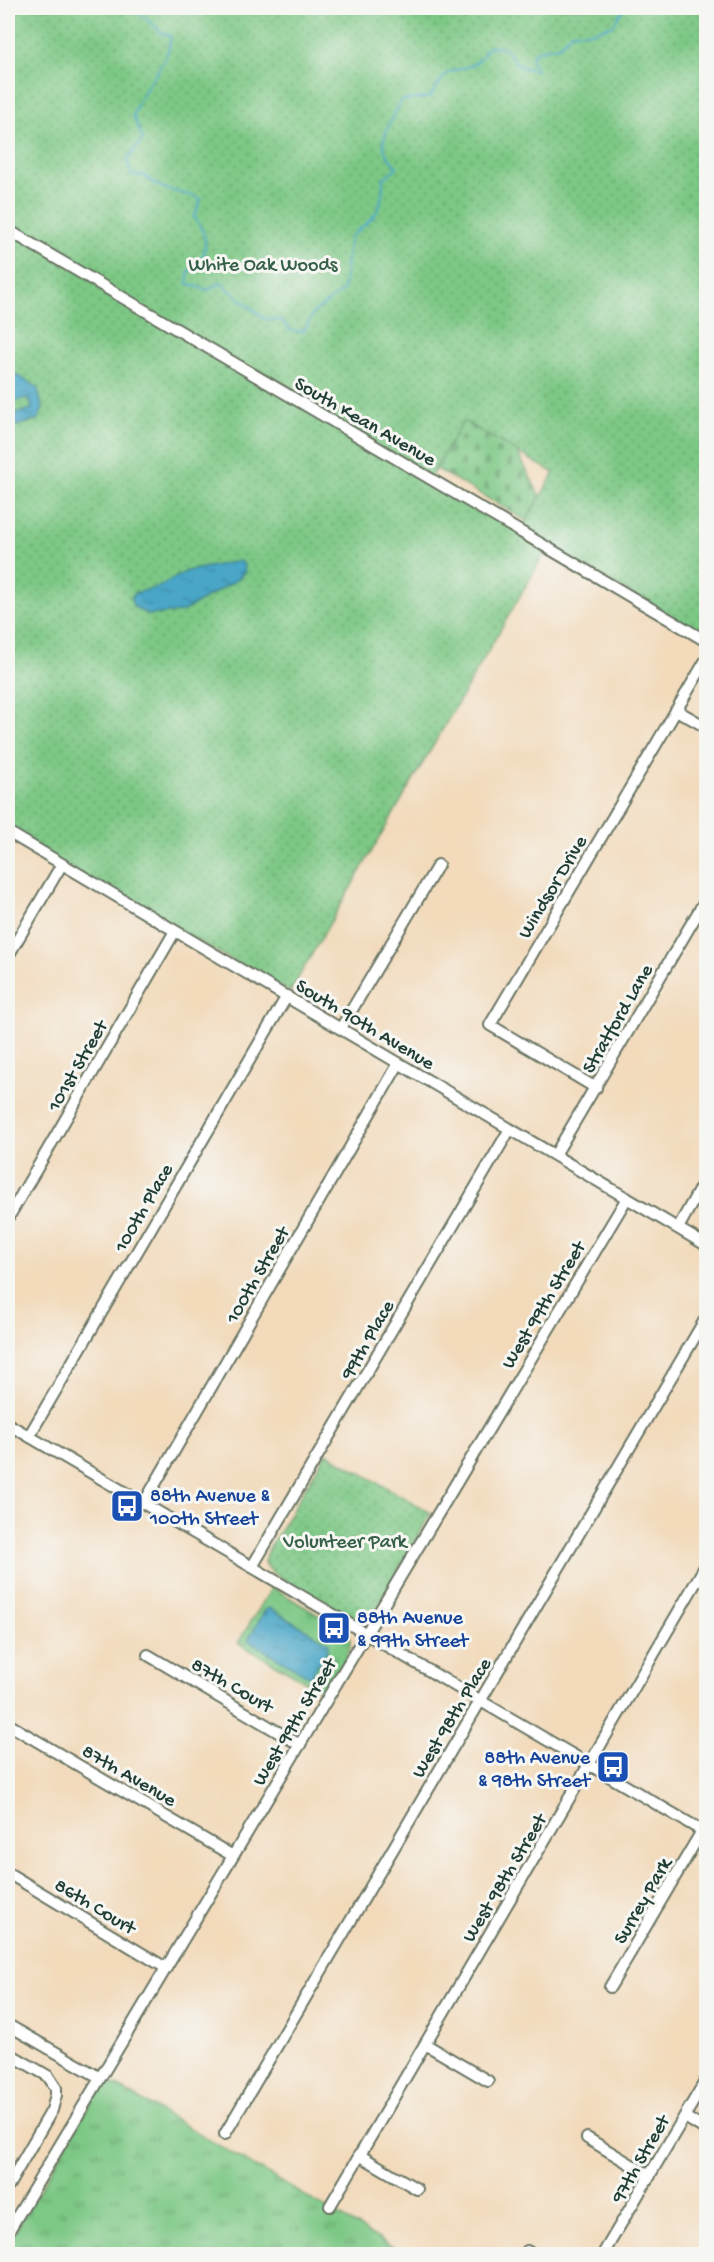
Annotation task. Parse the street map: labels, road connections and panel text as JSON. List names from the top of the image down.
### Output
{
  "streets": {
    "street": [
      "South Kean Avenue",
      "Windsor Drive",
      "Stratford Lane",
      "South 90th Avenue",
      "101st Street",
      "100th Place",
      "100th Street",
      "West 99th Street",
      "99th Place",
      "87th Court",
      "West 98th Place",
      "87th Avenue",
      "West 98th Street",
      "Surrey Park",
      "86th Court",
      "97th Street"
    ]
  },
  "crossings": [
    ["Windsor Drive", "Stratford Lane"],
    ["Stratford Lane", "South 90th Avenue"],
    ["South 90th Avenue", "101st Street"],
    ["South 90th Avenue", "100th Place"],
    ["South 90th Avenue", "100th Street"],
    ["South 90th Avenue", "West 99th Street"],
    ["South 90th Avenue", "99th Place"],
    ["West 99th Street", "87th Court"],
    ["West 99th Street", "87th Avenue"],
    ["West 99th Street", "86th Court"]
  ],
  "parks": ["White Oak Woods", "Volunteer Park"],
  "places": {
    "bus stop": ["88th Avenue & 100th Street", "88th Avenue & 99th Street", "88th Avenue & 98th Street"]
  }
}
